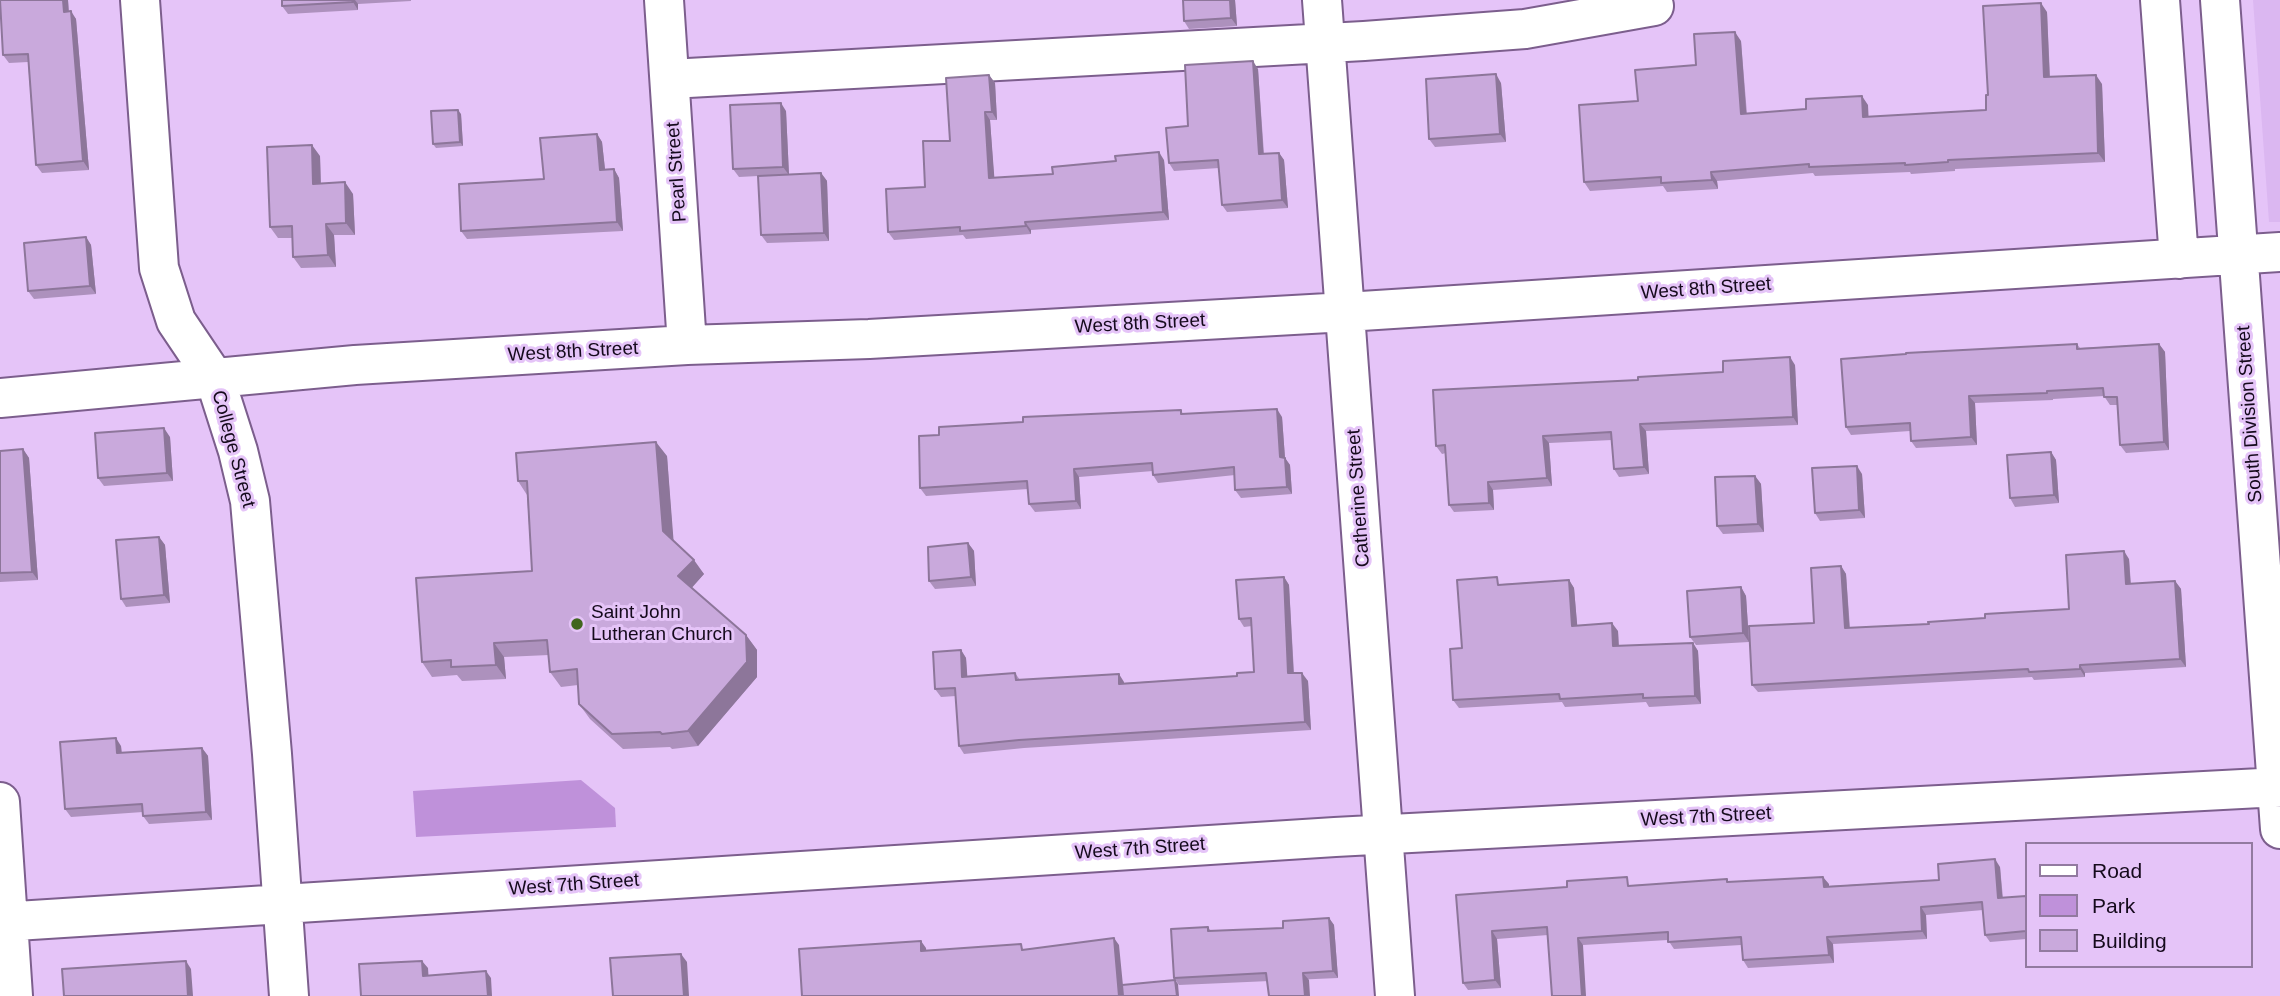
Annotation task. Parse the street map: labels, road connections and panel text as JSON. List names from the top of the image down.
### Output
{
  "streets": {
    "street": [
      "Pearl Street",
      "West 8th Street",
      "South Division Street",
      "College Street",
      "Catherine Street",
      "West 7th Street"
    ]
  },
  "crossings": [
    ["Pearl Street", "West 8th Street"],
    ["West 8th Street", "South Division Street"],
    ["West 8th Street", "College Street"],
    ["West 8th Street", "Catherine Street"],
    ["South Division Street", "West 7th Street"],
    ["College Street", "West 7th Street"],
    ["Catherine Street", "West 7th Street"]
  ],
  "places": ["Saint John Lutheran Church"],
  "legend": ["Road", "Park", "Building"]
}
